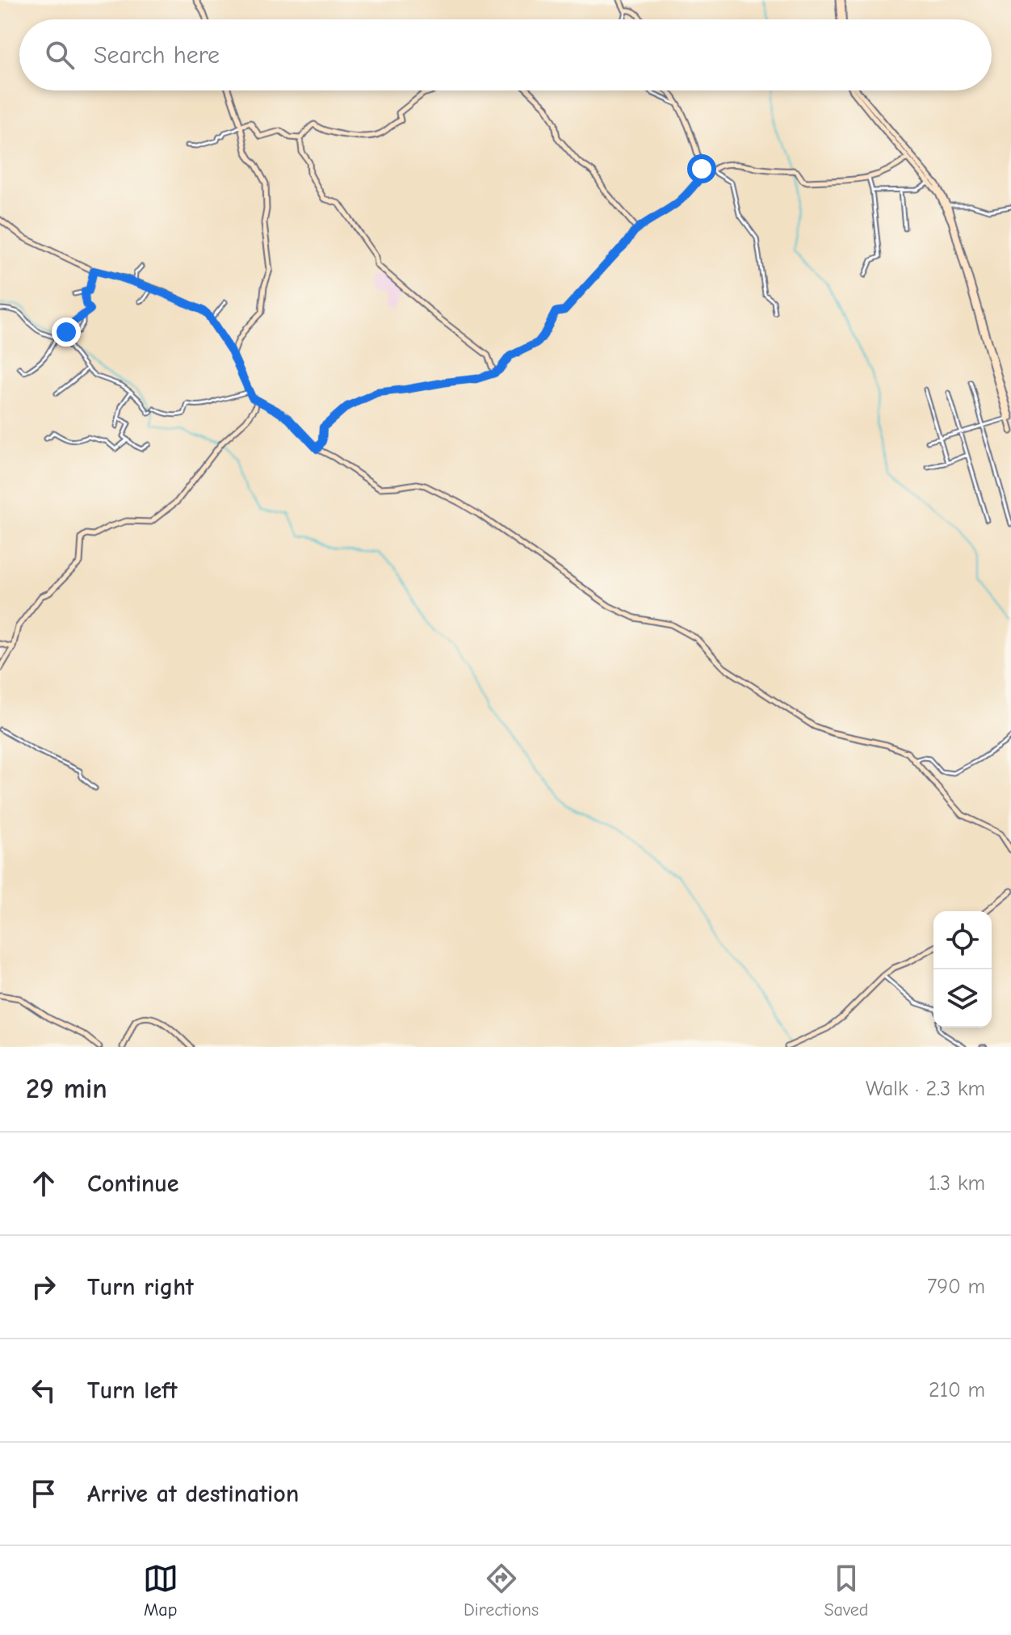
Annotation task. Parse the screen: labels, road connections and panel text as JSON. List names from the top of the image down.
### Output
{
  "page": {
    "search": "Search here",
    "heading": ["29 min", "Walk · 2.3 km"],
    "list": [
      ["Continue", "1.3 km"],
      ["Turn right", "790 m"],
      ["Turn left", "210 m"],
      "Arrive at destination"
    ],
    "nav": ["Map", "Directions", "Saved"]
  }
}
